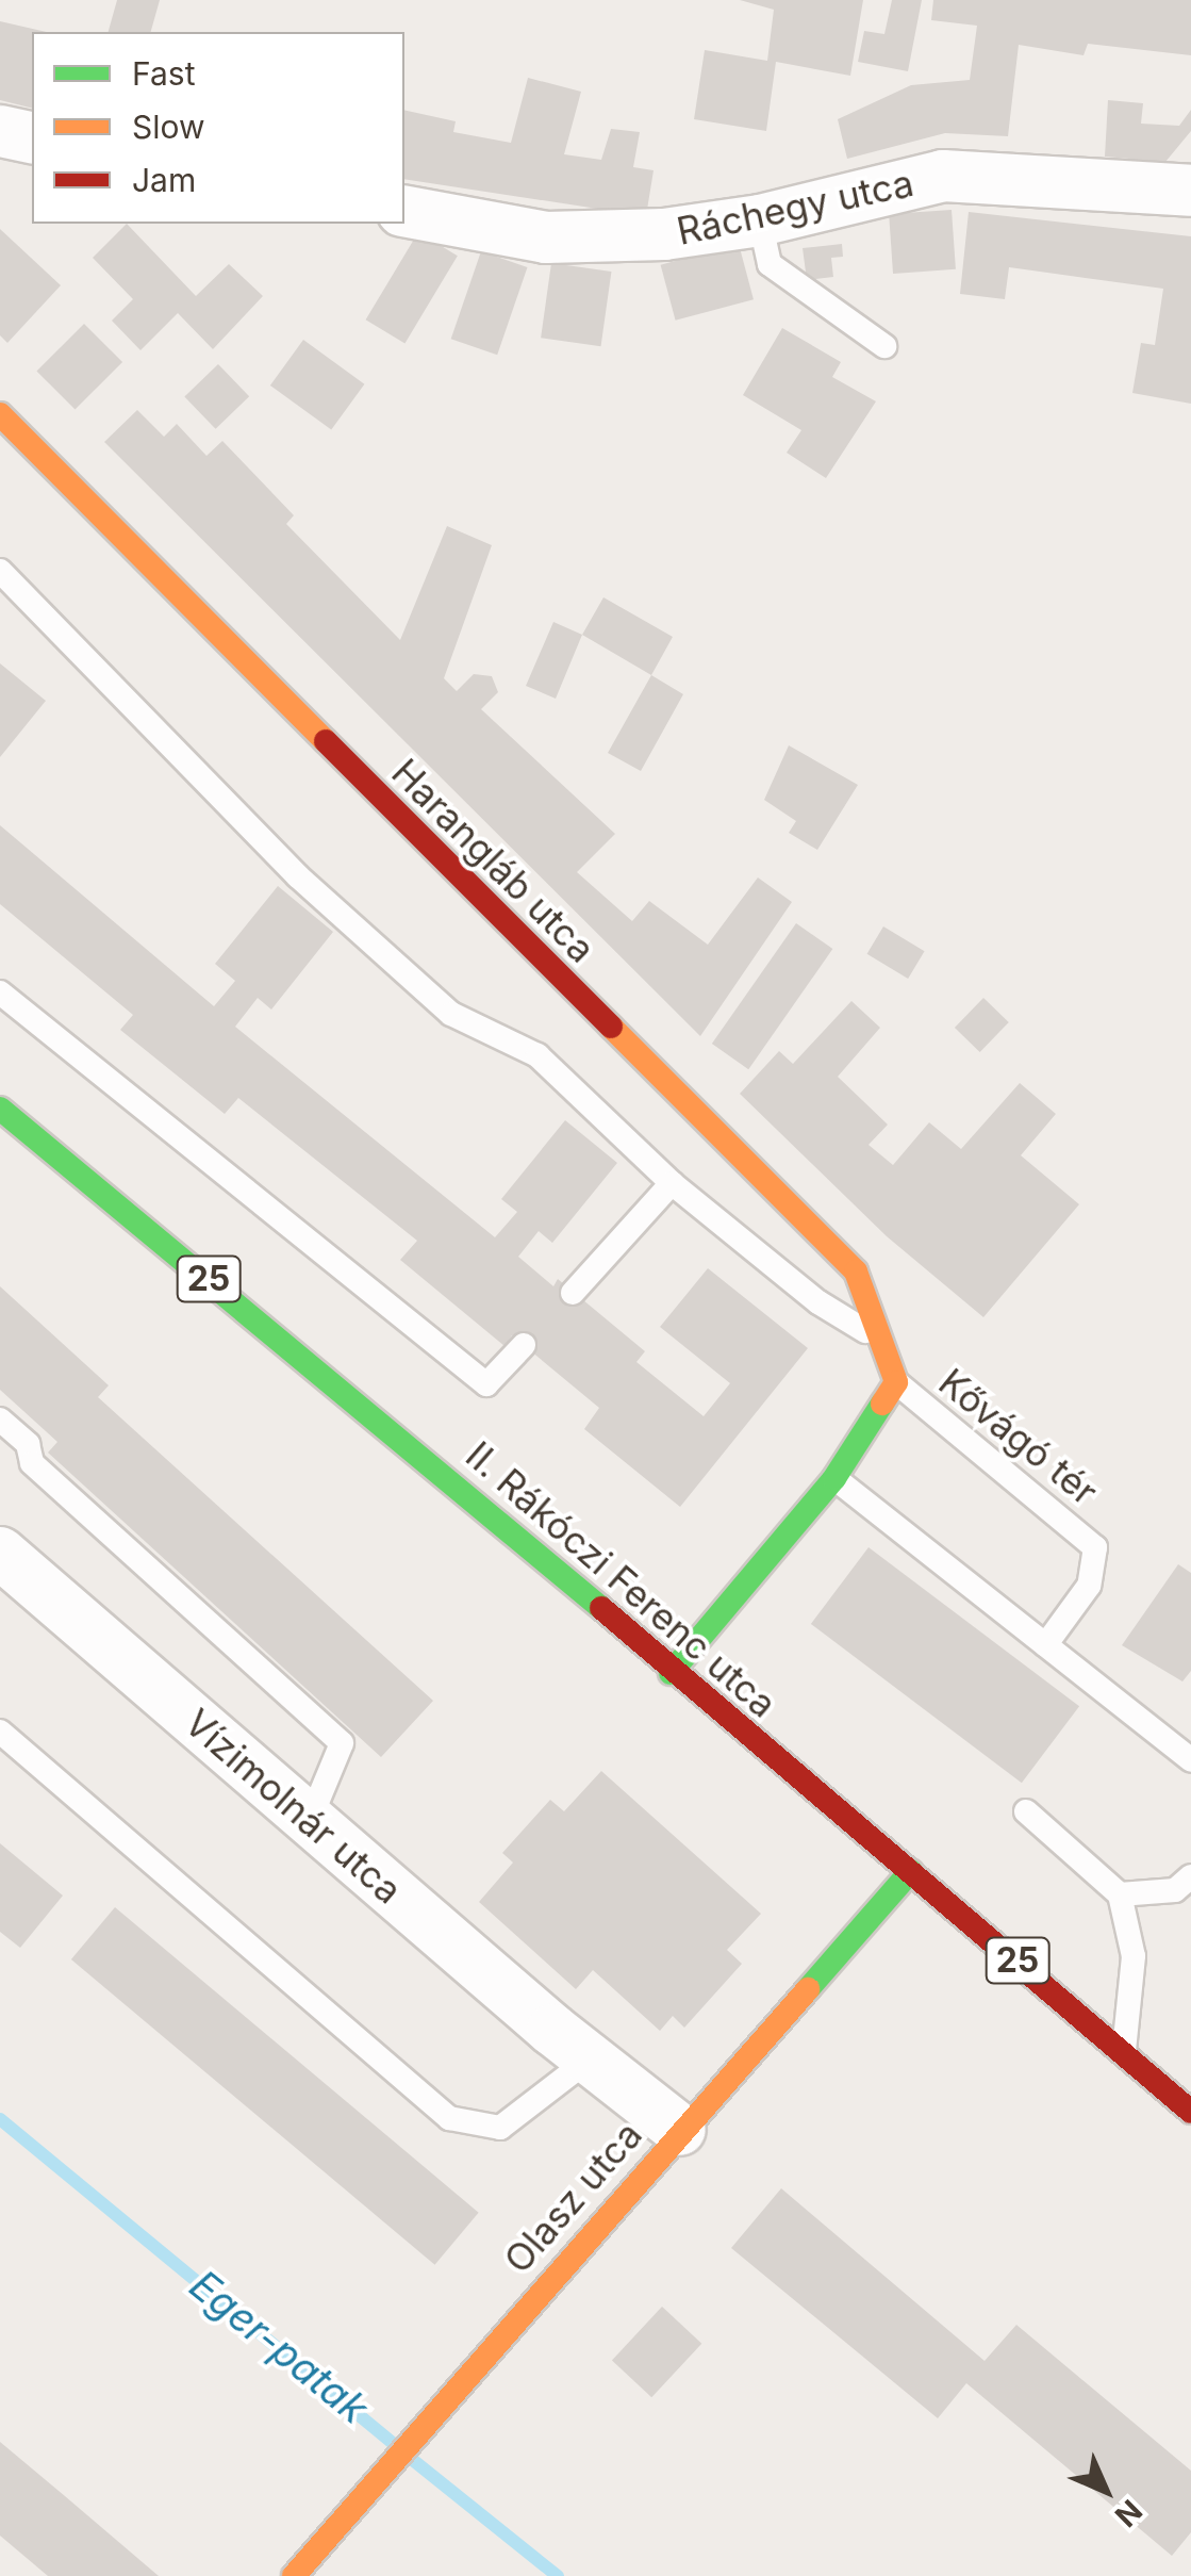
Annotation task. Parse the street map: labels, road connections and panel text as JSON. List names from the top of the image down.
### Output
{
  "streets": {
    "street": [
      "Ráchegy utca",
      "Harangláb utca",
      "25",
      "Kővágó tér",
      "II. Rákóczi Ferenc utca",
      "Vízimolnár utca",
      "Olasz utca"
    ]
  },
  "crossings": [
    ["Harangláb utca", "Kővágó tér"],
    ["Kővágó tér", "II. Rákóczi Ferenc utca"],
    ["II. Rákóczi Ferenc utca", "Olasz utca"],
    ["Vízimolnár utca", "Olasz utca"]
  ],
  "water": ["Eger-patak"],
  "legend": ["Fast", "Slow", "Jam"],
  "north": "bottom right"
}
